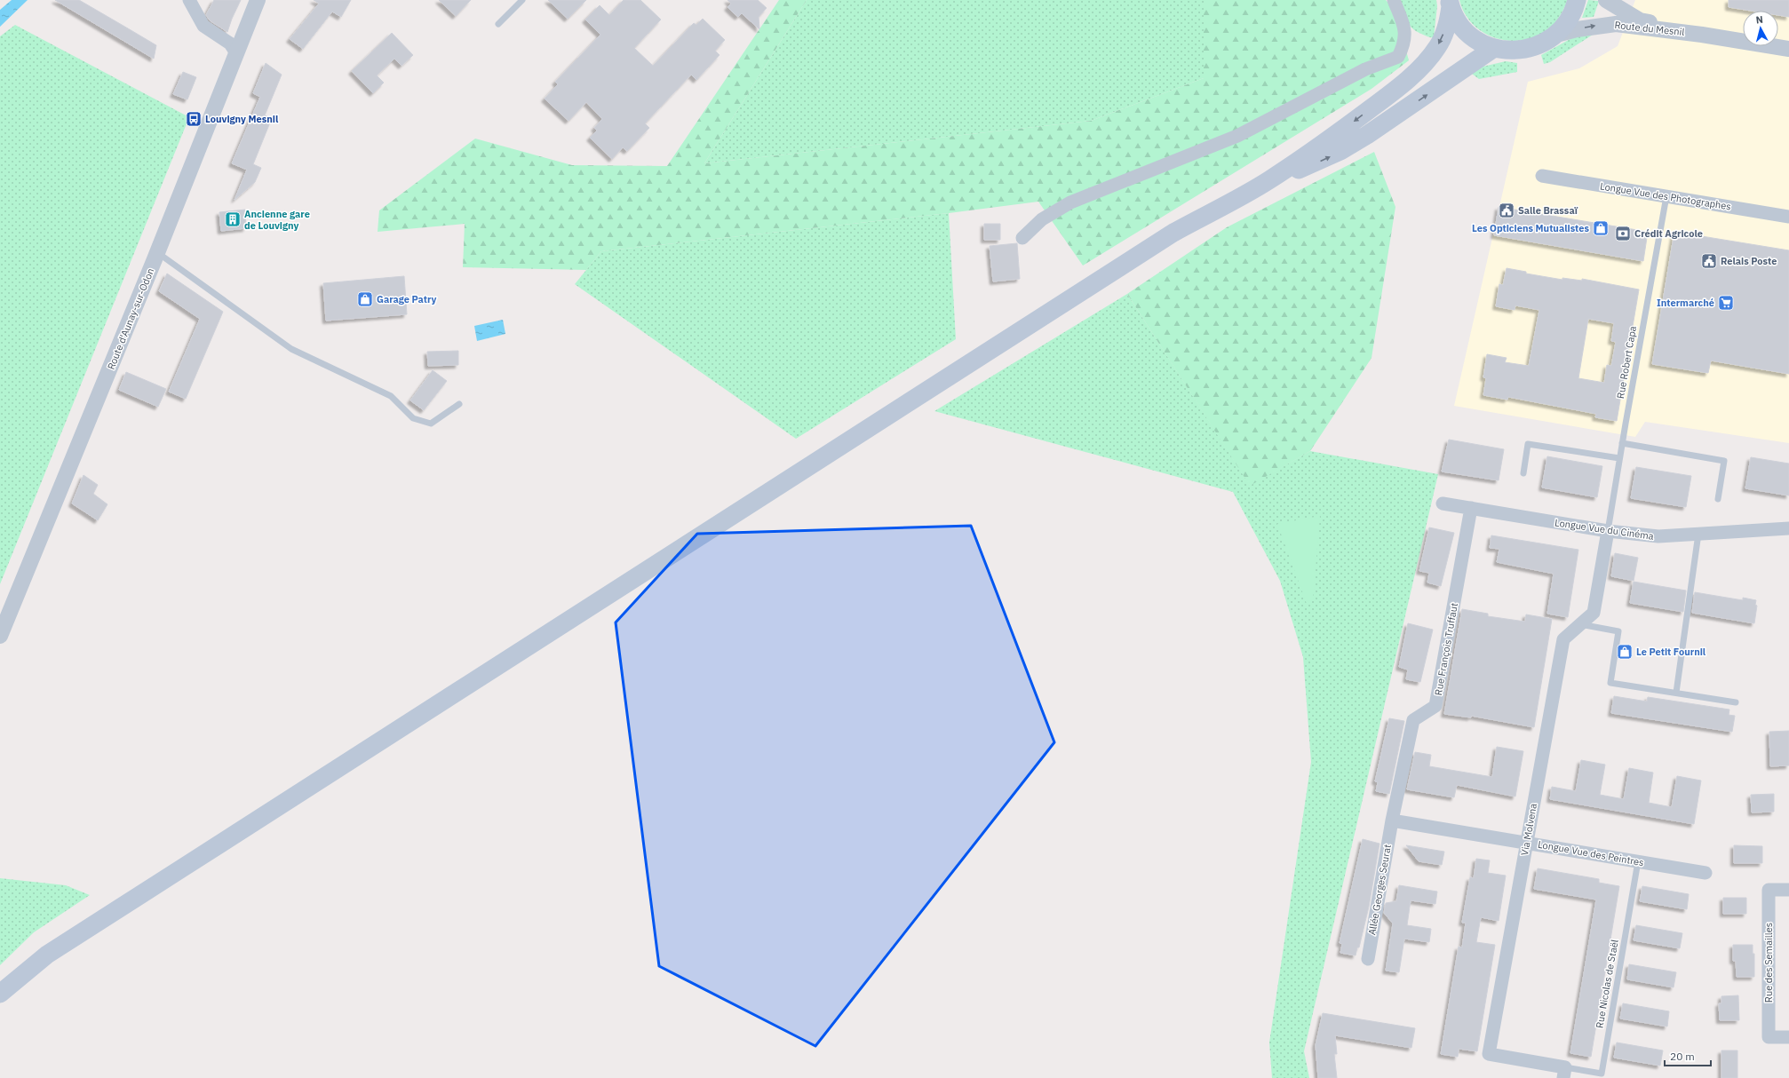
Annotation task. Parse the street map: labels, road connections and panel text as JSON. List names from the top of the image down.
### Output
{
  "streets": {
    "street": [
      "Route du Mesnil",
      "Longue Vue des Photographes",
      "Route d'Aunay-sur-Odon",
      "Longue Vue du Cinéma",
      "Rue François Truffaut",
      "Via Molvena",
      "Longue Vue des Peintres",
      "Allée Georges Seurat",
      "Rue des Semailles"
    ],
    "lane": ["Rue Robert Capa", "Rue Nicolas de Staël"]
  },
  "crossings": [
    ["Longue Vue des Photographes", "Rue Robert Capa"],
    ["Rue Robert Capa", "Longue Vue du Cinéma"],
    ["Rue Robert Capa", "Via Molvena"],
    ["Longue Vue du Cinéma", "Rue François Truffaut"],
    ["Longue Vue du Cinéma", "Via Molvena"],
    ["Rue François Truffaut", "Longue Vue des Peintres"],
    ["Rue François Truffaut", "Allée Georges Seurat"],
    ["Via Molvena", "Longue Vue des Peintres"],
    ["Via Molvena", "Rue Nicolas de Staël"],
    ["Longue Vue des Peintres", "Allée Georges Seurat"],
    ["Longue Vue des Peintres", "Rue Nicolas de Staël"]
  ],
  "places": {
    "bus stop": ["Louvigny Mesnil"],
    "public building": ["Salle Brassaï", "Relais Poste"],
    "building": ["Ancienne gare de Louvigny"],
    "shop": ["Les Opticiens Mutualistes", "Garage Patry", "Le Petit Fournil"],
    "bank": ["Crédit Agricole"],
    "supermarket": ["Intermarché"]
  },
  "scale_bar": "20 m",
  "north": "top"
}
